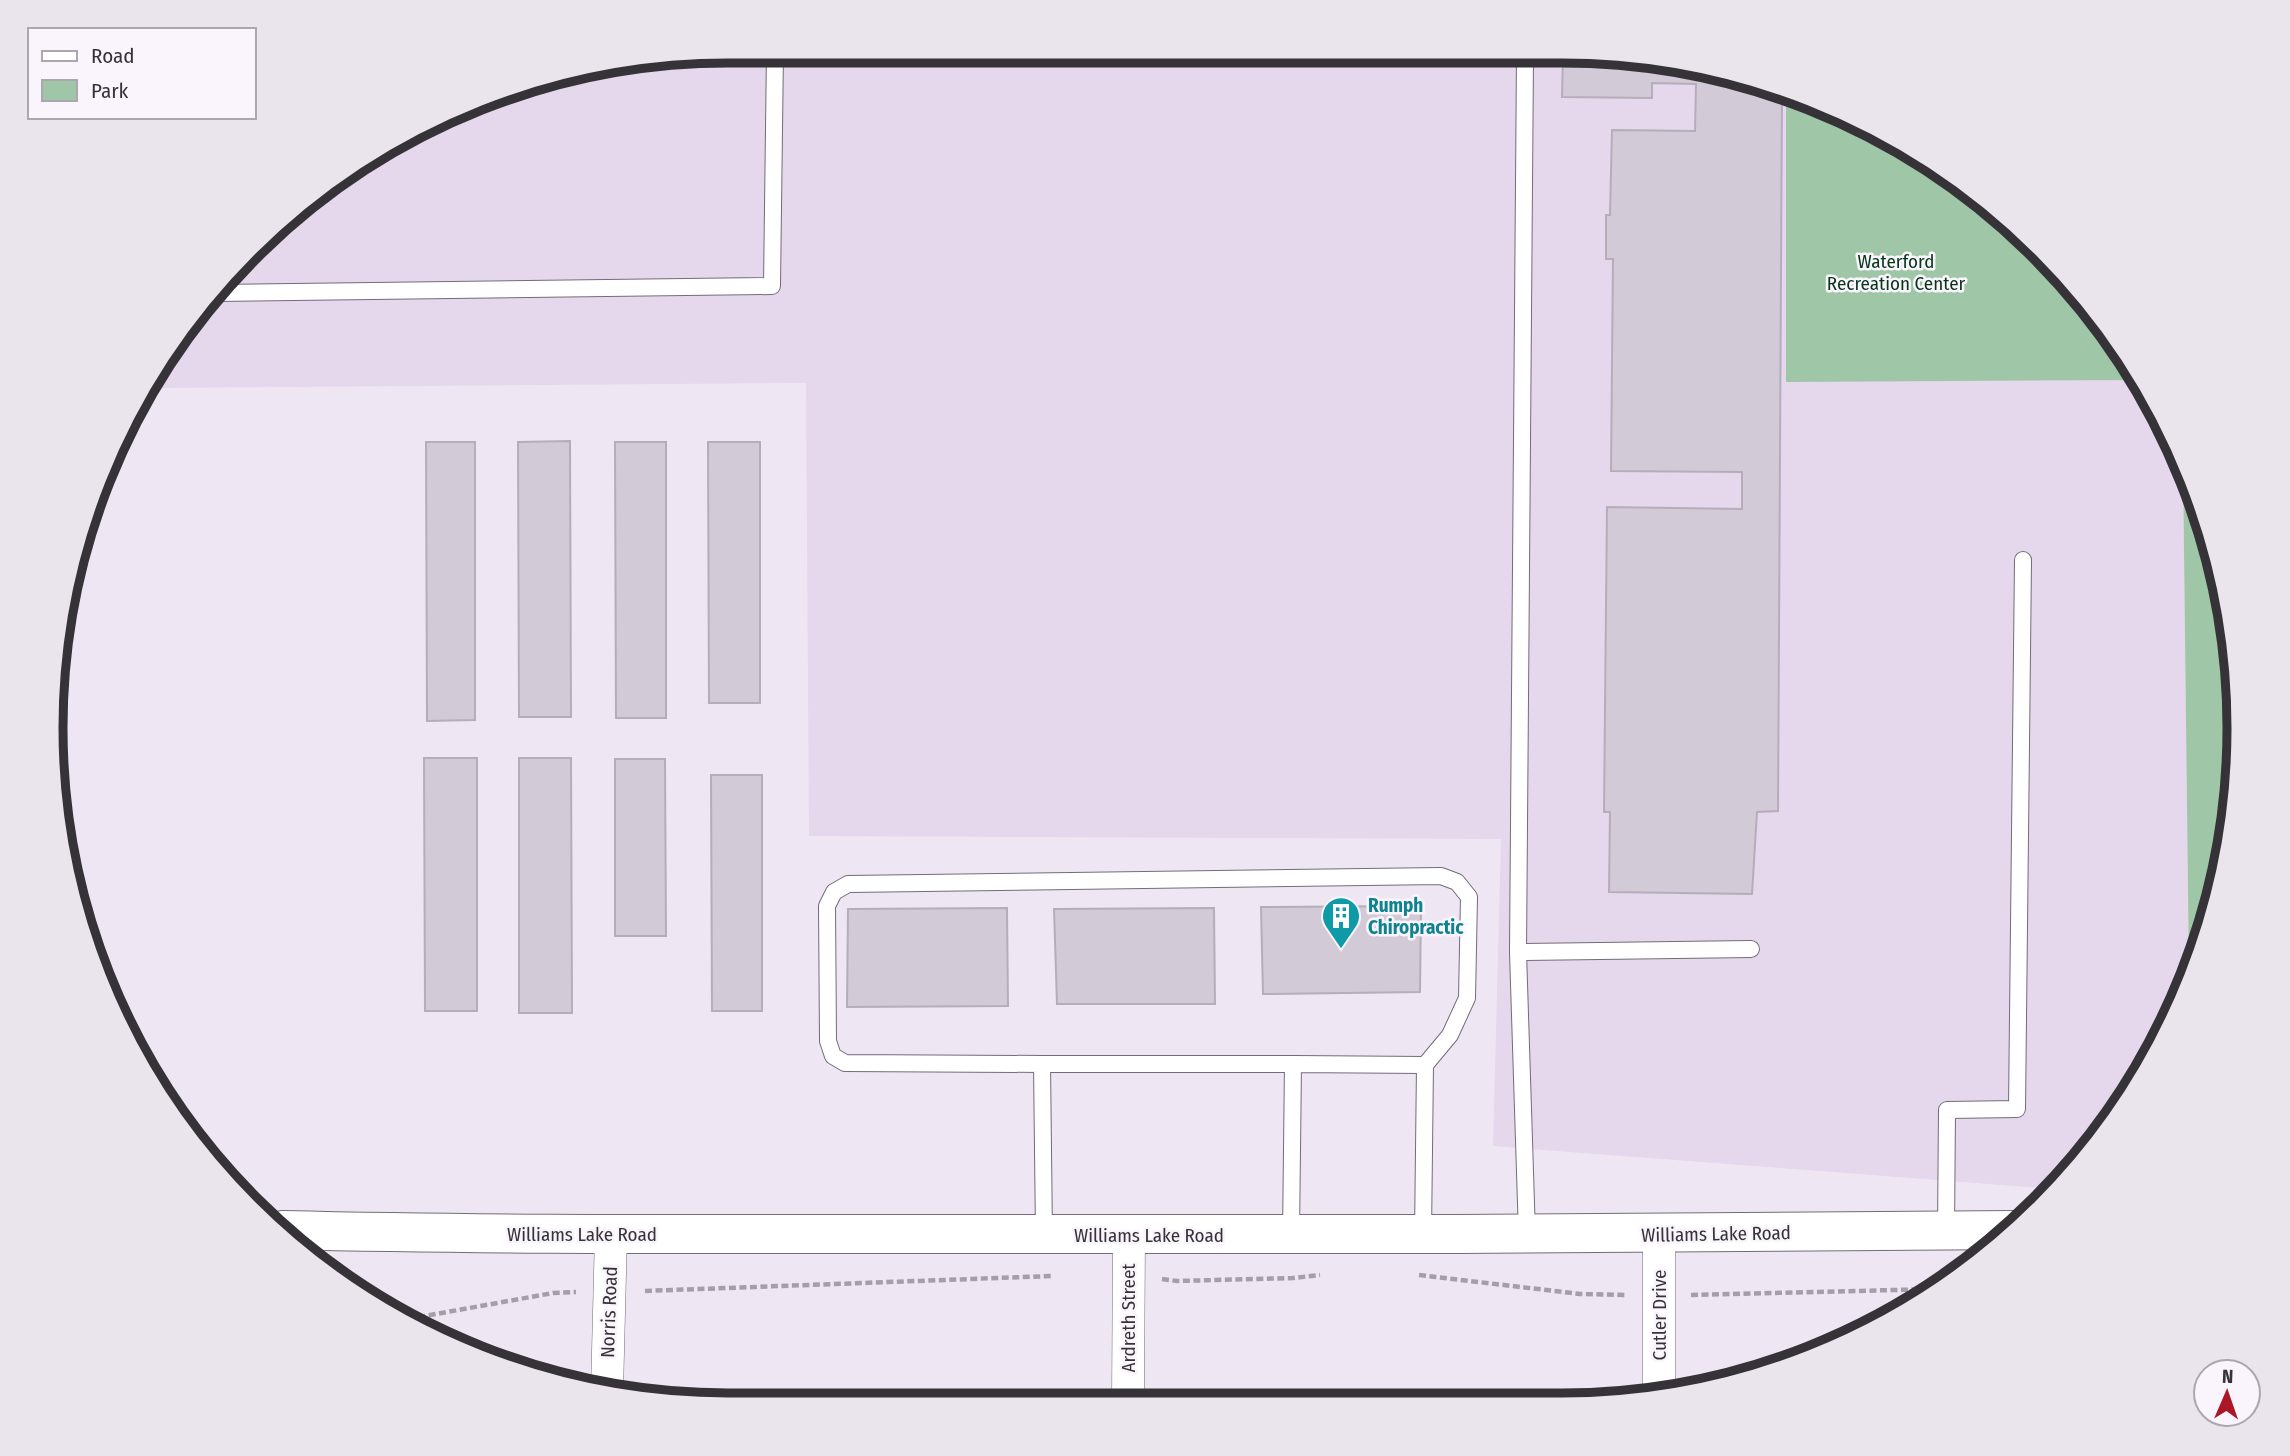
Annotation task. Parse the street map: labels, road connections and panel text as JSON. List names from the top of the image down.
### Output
{
  "streets": {
    "main road": ["Williams Lake Road"],
    "street": ["Norris Road", "Cutler Drive", "Ardreth Street"]
  },
  "crossings": [
    ["Williams Lake Road", "Norris Road"],
    ["Williams Lake Road", "Cutler Drive"],
    ["Williams Lake Road", "Ardreth Street"]
  ],
  "parks": ["Waterford Recreation Center"],
  "places": {
    "building": ["Rumph Chiropractic"]
  },
  "legend": ["Road", "Park"],
  "north": "top"
}
